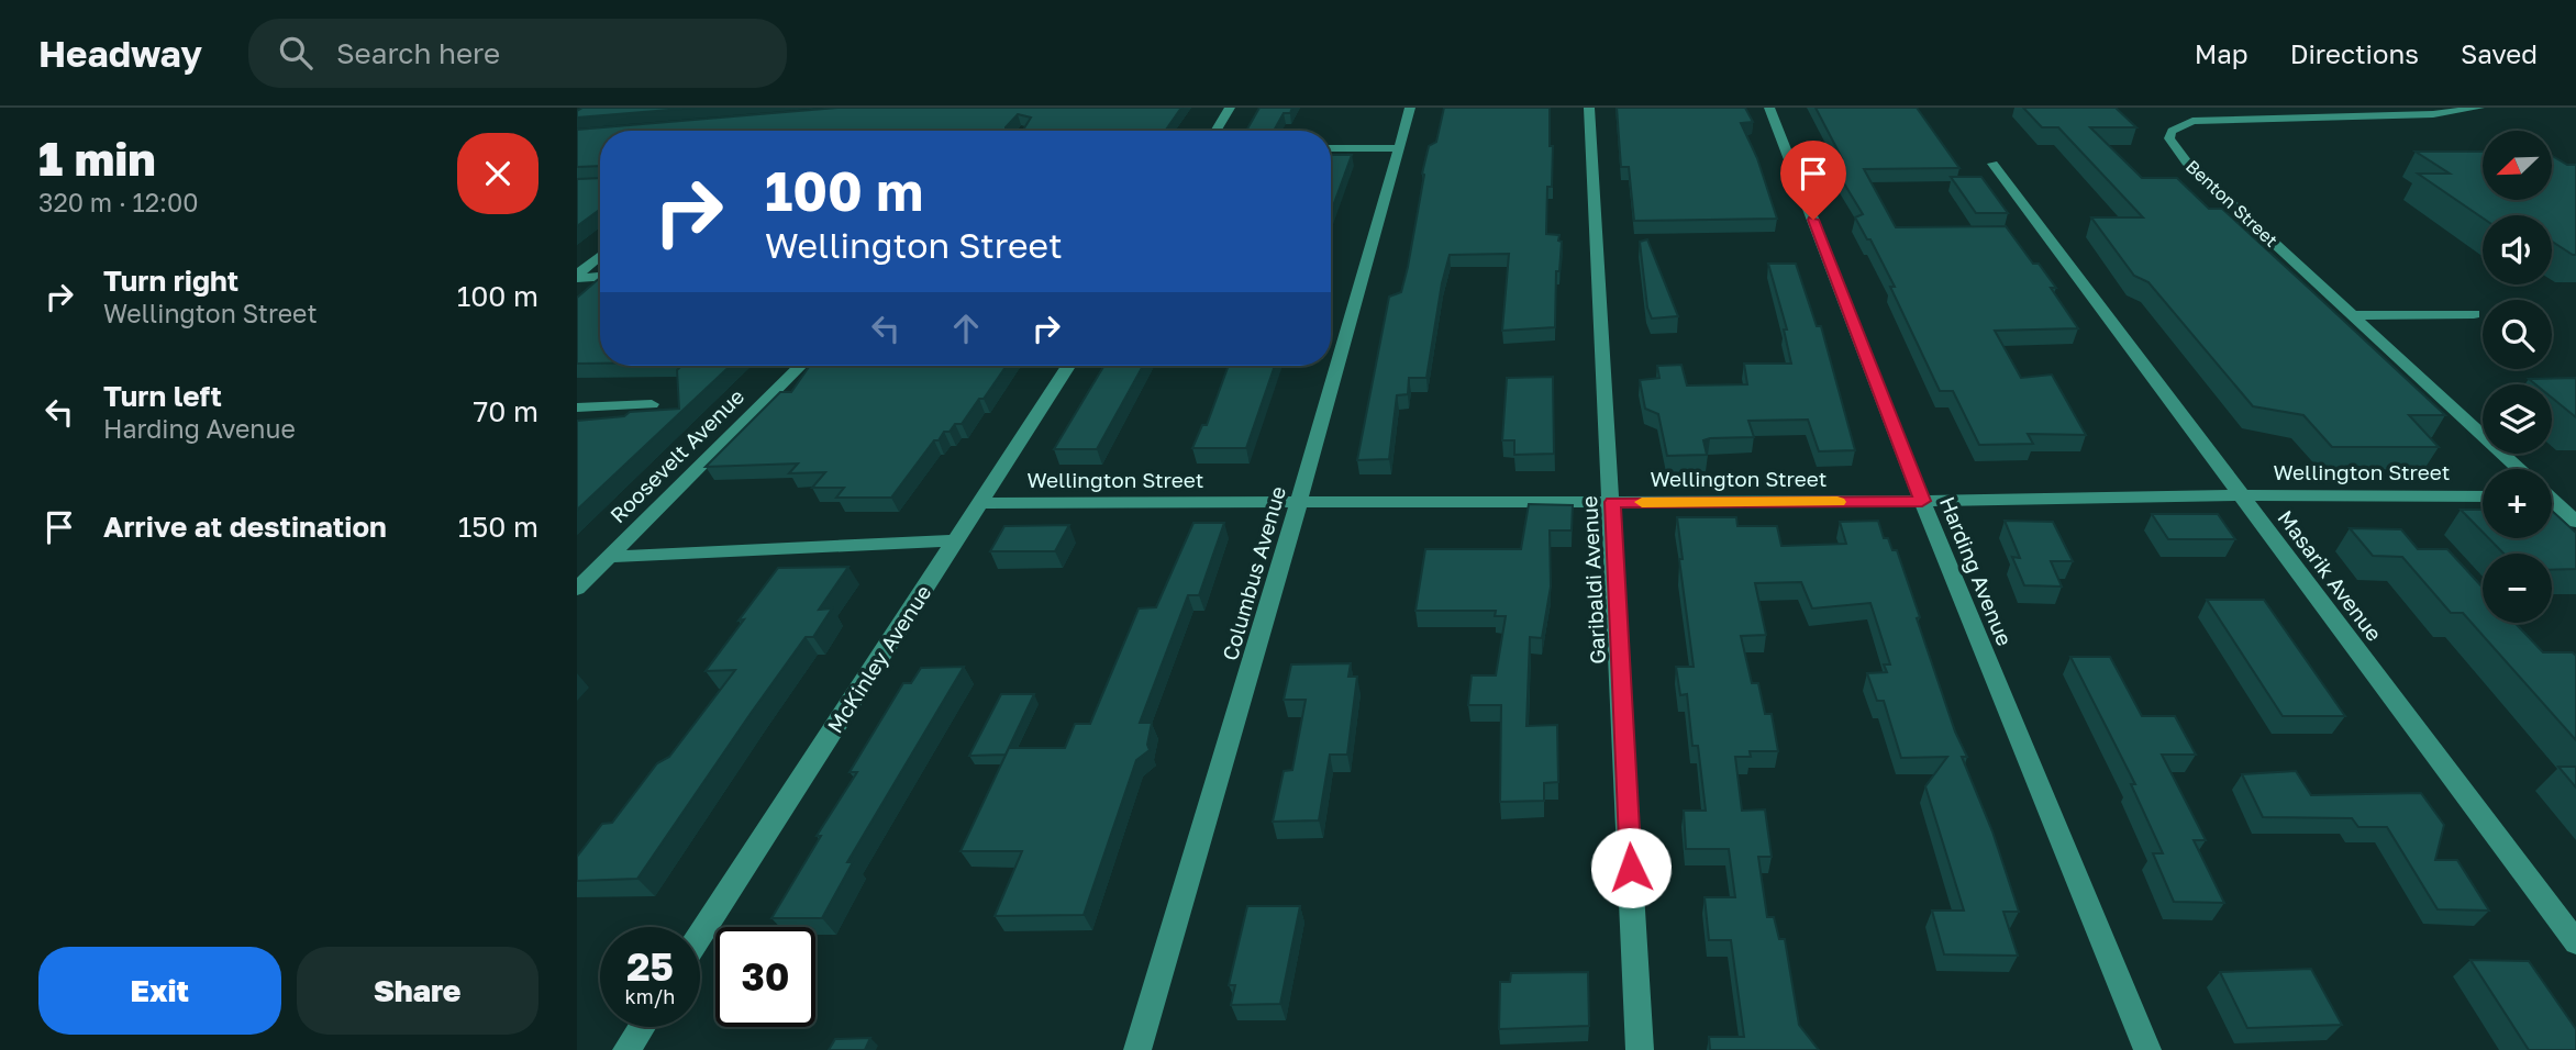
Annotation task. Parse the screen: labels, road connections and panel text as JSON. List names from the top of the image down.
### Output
{
  "streets": {
    "street": [
      "Benton Street",
      "Roosevelt Avenue",
      "Wellington Street",
      "Harding Avenue",
      "Columbus Avenue",
      "Masarik Avenue",
      "Garibaldi Avenue",
      "McKinley Avenue"
    ]
  },
  "crossings": [
    ["Wellington Street", "Harding Avenue"],
    ["Wellington Street", "Columbus Avenue"],
    ["Wellington Street", "Masarik Avenue"],
    ["Wellington Street", "Garibaldi Avenue"],
    ["Wellington Street", "McKinley Avenue"]
  ],
  "north": "bottom left",
  "page": {
    "header": "Headway",
    "search": "Search here",
    "nav": ["Map", "Directions", "Saved"],
    "heading": ["1 min", "320 m · 12:00"],
    "map_buttons": ["+", "−"],
    "turn": ["100 m", "Wellington Street"],
    "list": [
      {
        "name": "Turn right",
        "note": "Wellington Street",
        "value": "100 m"
      },
      {
        "name": "Turn left",
        "note": "Harding Avenue",
        "value": "70 m"
      },
      {
        "name": "Arrive at destination",
        "value": "150 m"
      }
    ],
    "speed": "25 km/h",
    "limit": "30",
    "buttons": ["Exit", "Share"]
  }
}
